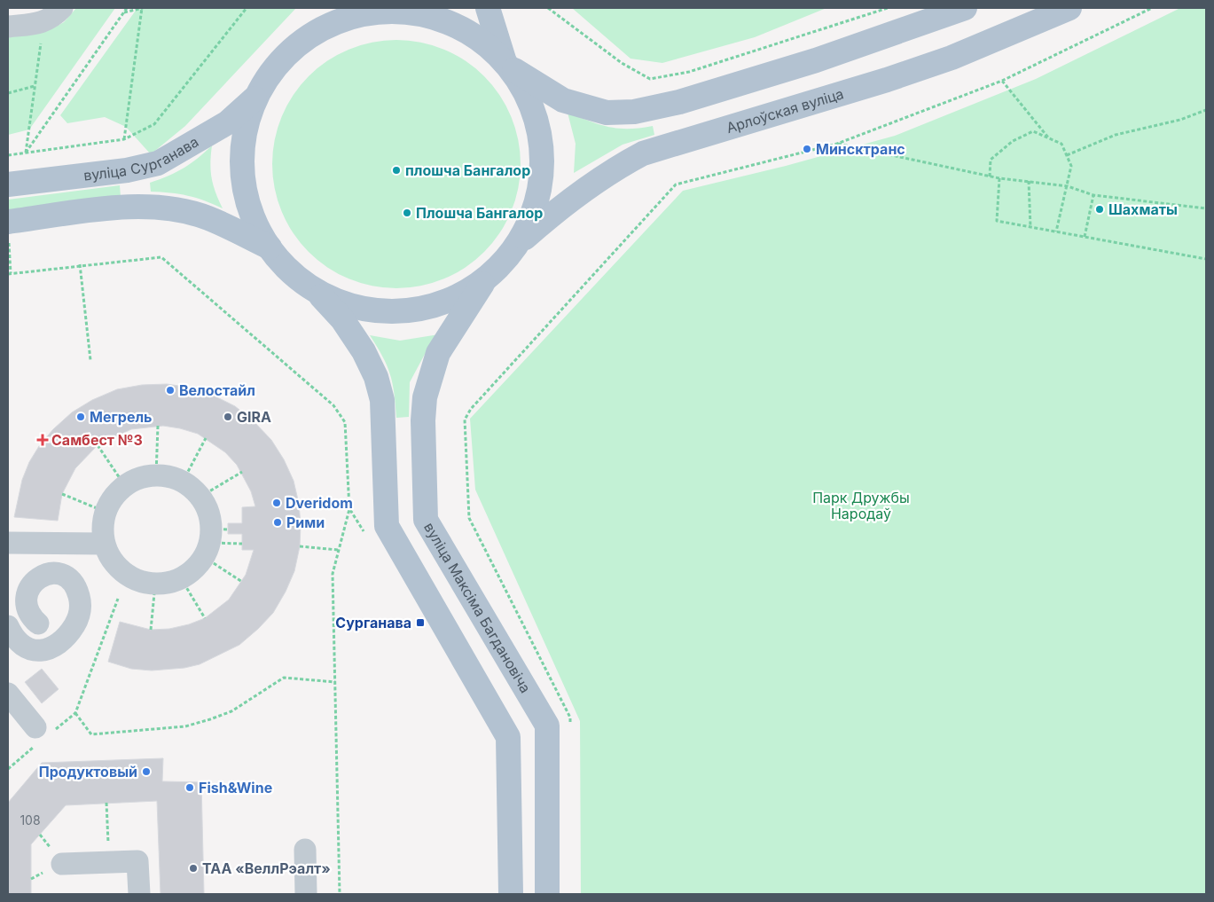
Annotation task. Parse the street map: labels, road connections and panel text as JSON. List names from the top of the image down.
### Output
{
  "streets": {
    "main road": ["Арлоўская вуліца", "вуліца Сурганава", "вуліца Максіма Багдановіча"]
  },
  "parks": ["Парк Дружбы Народаў"],
  "places": {
    "other": [
      "Минсктранс",
      "плошча Бангалор",
      "Шахматы",
      "Плошча Бангалор",
      "Велостайл",
      "Мегрель",
      "GIRA",
      "Dveridom",
      "Рими",
      "Продуктовый",
      "Fish&Wine",
      "ТАА «ВеллРэалт»"
    ],
    "health": ["Самбест №3"],
    "transit": ["Сурганава"]
  },
  "house_numbers": ["108"]
}
